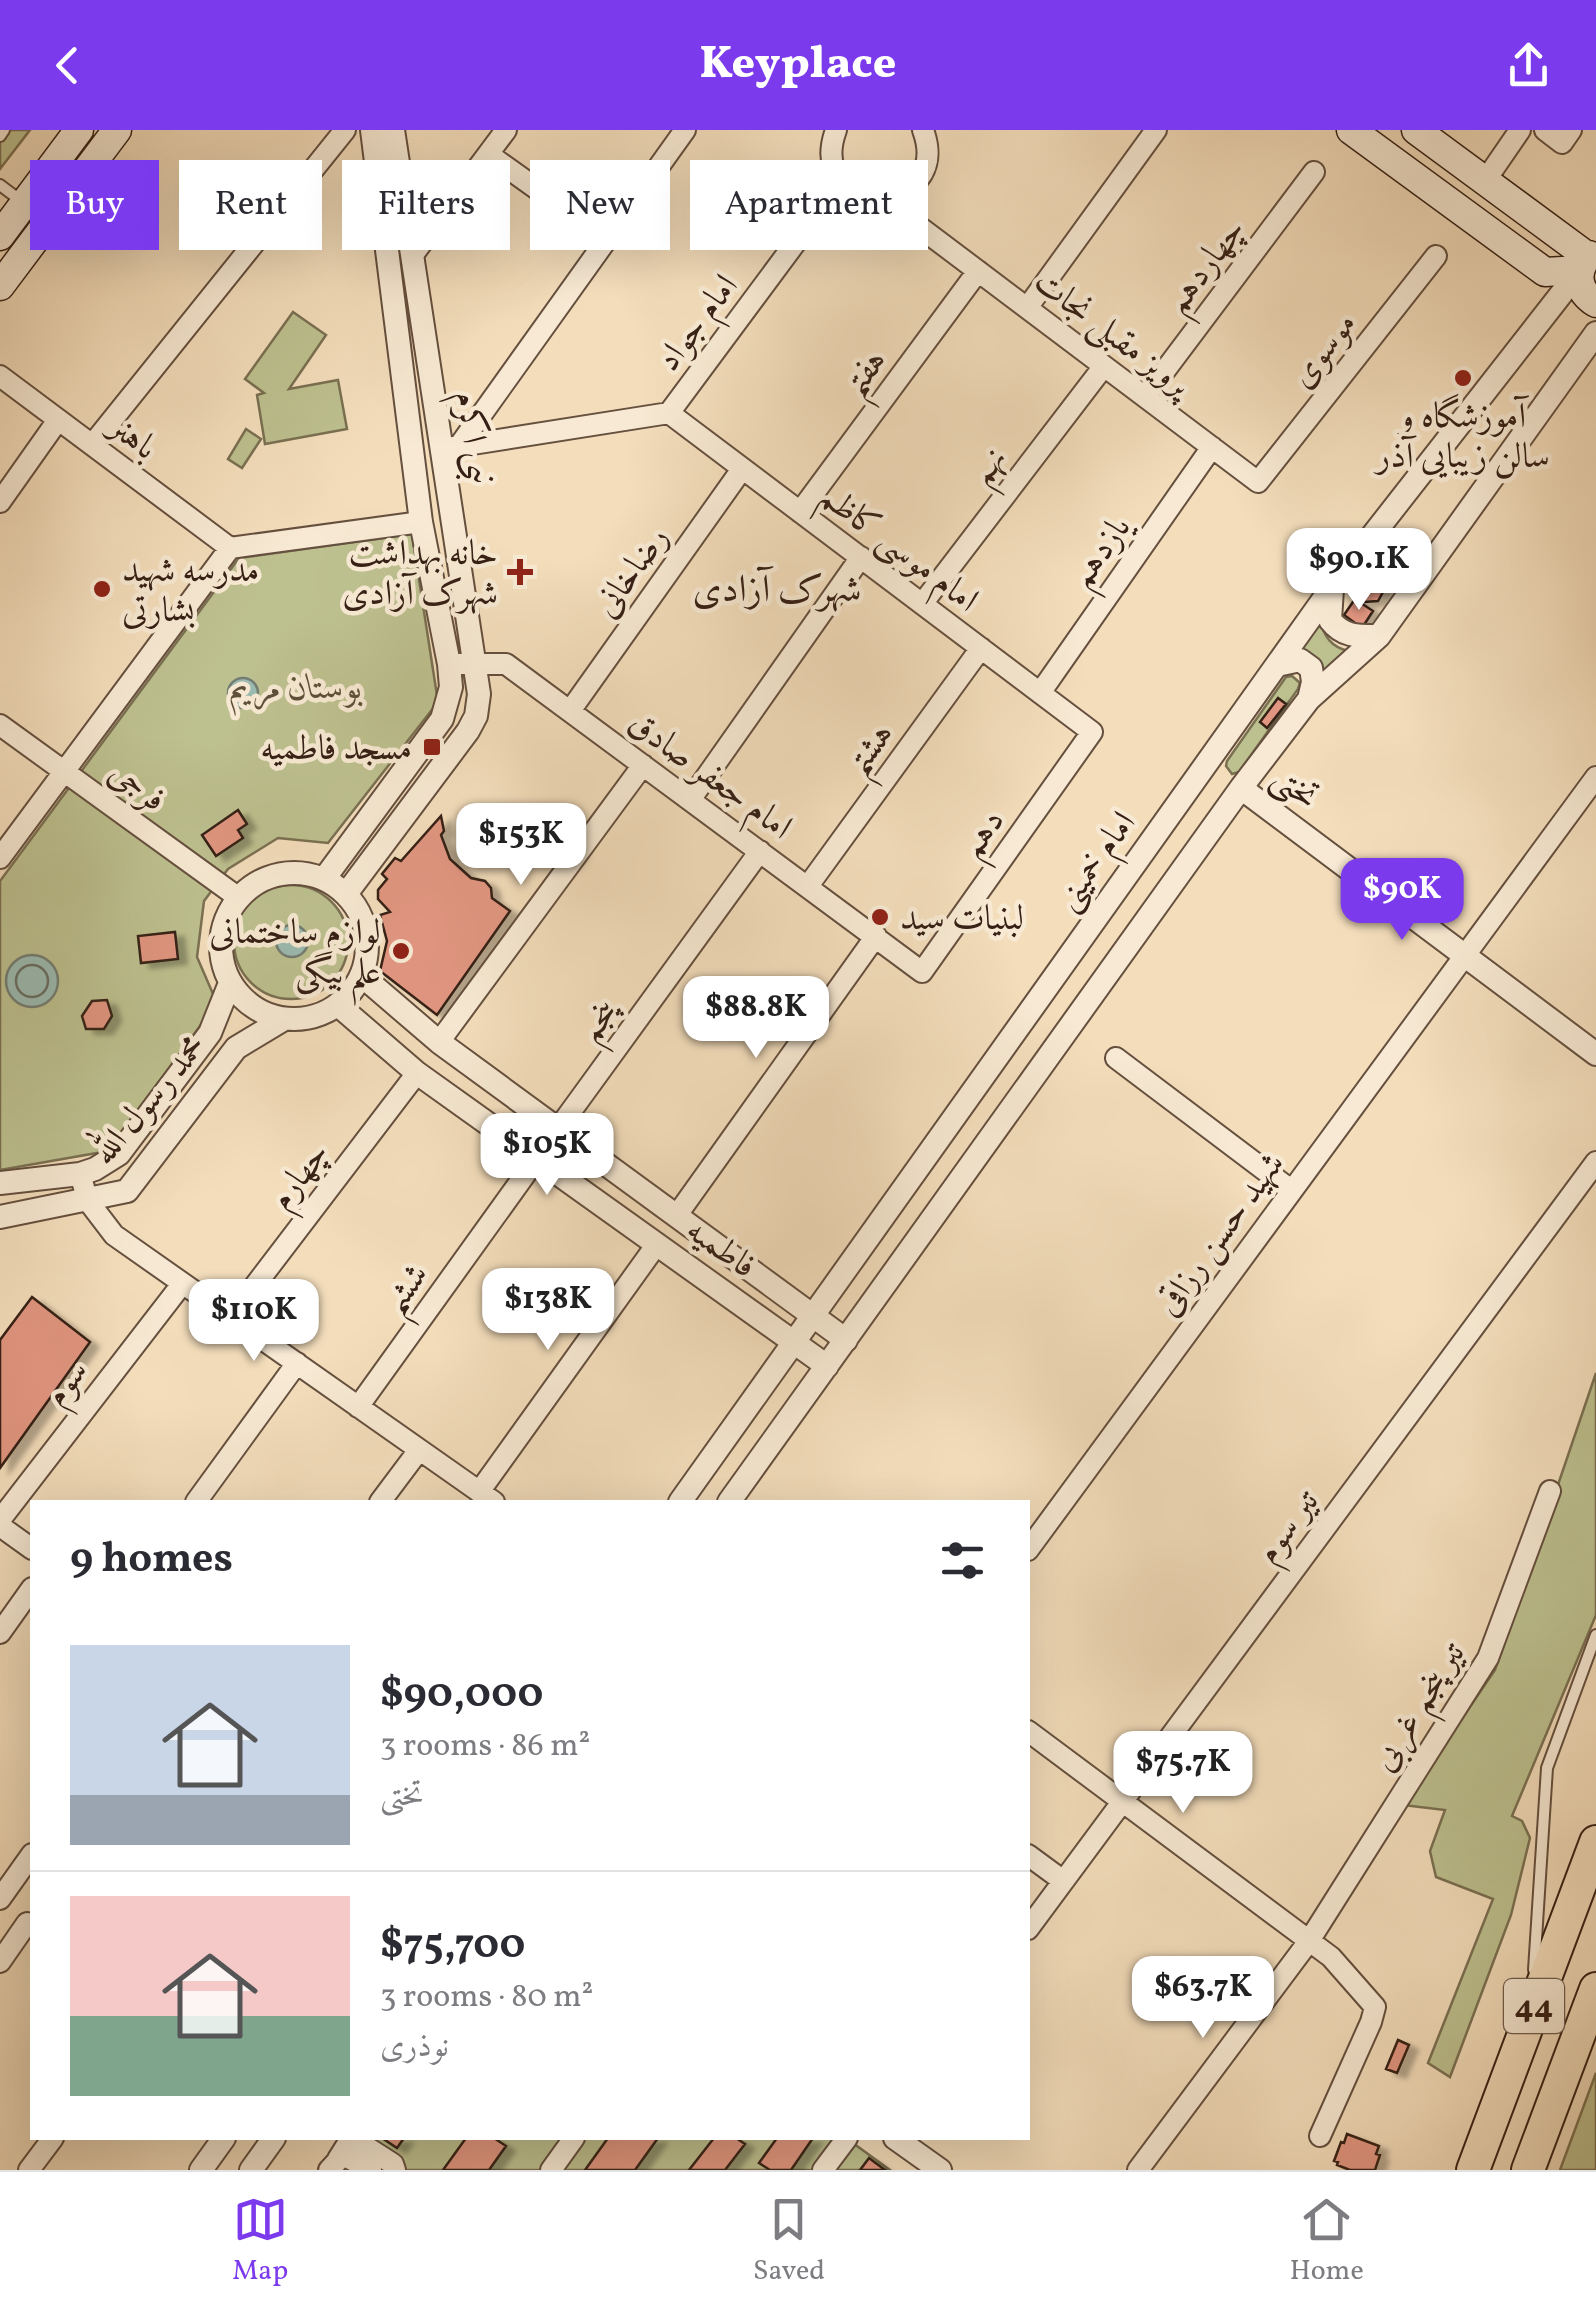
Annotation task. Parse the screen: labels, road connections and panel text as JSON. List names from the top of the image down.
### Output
{
  "streets": {
    "highway": ["44"],
    "street": [
      "چهاردهم",
      "امام جواد",
      "پرویز مقبلی نجات",
      "موسوی",
      "هفتم",
      "باهنر",
      "نبی اکرم",
      "نهم",
      "امام موسی کاظم",
      "یازدهم",
      "رضاخانی",
      "هشتم",
      "امام جعفر صادق",
      "فرجی",
      "تختی",
      "دهم",
      "امام خمینی",
      "پنجم",
      "محمد رسول الله",
      "چهارم",
      "شهید حسن رزاقی",
      "فاطمیه",
      "ششم",
      "سوم",
      "تیر سوم",
      "تیر پنجم غربی"
    ]
  },
  "crossings": [
    ["چهاردهم", "پرویز مقبلی نجات"],
    ["امام جواد", "نبی اکرم"],
    ["امام جواد", "امام موسی کاظم"],
    ["پرویز مقبلی نجات", "موسوی"],
    ["پرویز مقبلی نجات", "هفتم"],
    ["پرویز مقبلی نجات", "نهم"],
    ["پرویز مقبلی نجات", "یازدهم"],
    ["هفتم", "امام موسی کاظم"],
    ["نبی اکرم", "امام جعفر صادق"],
    ["نبی اکرم", "فرجی"],
    ["نبی اکرم", "محمد رسول الله"],
    ["نبی اکرم", "فاطمیه"],
    ["نهم", "امام موسی کاظم"],
    ["امام موسی کاظم", "یازدهم"],
    ["امام موسی کاظم", "رضاخانی"],
    ["امام موسی کاظم", "هشتم"],
    ["امام موسی کاظم", "دهم"],
    ["رضاخانی", "امام جعفر صادق"],
    ["هشتم", "امام جعفر صادق"],
    ["امام جعفر صادق", "دهم"],
    ["امام جعفر صادق", "پنجم"],
    ["فرجی", "محمد رسول الله"],
    ["فرجی", "فاطمیه"],
    ["تختی", "شهید حسن رزاقی"],
    ["امام خمینی", "فاطمیه"],
    ["پنجم", "فاطمیه"],
    ["محمد رسول الله", "فاطمیه"],
    ["چهارم", "فاطمیه"],
    ["فاطمیه", "ششم"]
  ],
  "districts": ["شهرک آزادی"],
  "parks": ["بوستان مریم"],
  "places": {
    "other": [
      "آموزشگاه و سالن زیبایی آذر",
      "مدرسه شهید بشارتی",
      "لبنیات سید",
      "لوازم ساختمانی علم بیگی"
    ],
    "health": ["خانه بهداشت شهرک آزادی"],
    "transit": ["مسجد فاطمیه"]
  },
  "page": {
    "header": "Keyplace",
    "chip": [
      "Buy",
      "Rent",
      "Filters",
      "New",
      "Apartment"
    ],
    "price": [
      "$90.1K",
      "$153K",
      "$90K",
      "$88.8K",
      "$105K",
      "$138K",
      "$110K",
      "$75.7K",
      "$63.7K"
    ],
    "heading": "9 homes",
    "list": [
      {
        "name": "$90,000",
        "note": "3 rooms · 86 m² · تختی"
      },
      {
        "name": "$75,700",
        "note": "3 rooms · 80 m² · نوذری"
      }
    ],
    "tabs": ["Map", "Saved", "Home"]
  }
}
